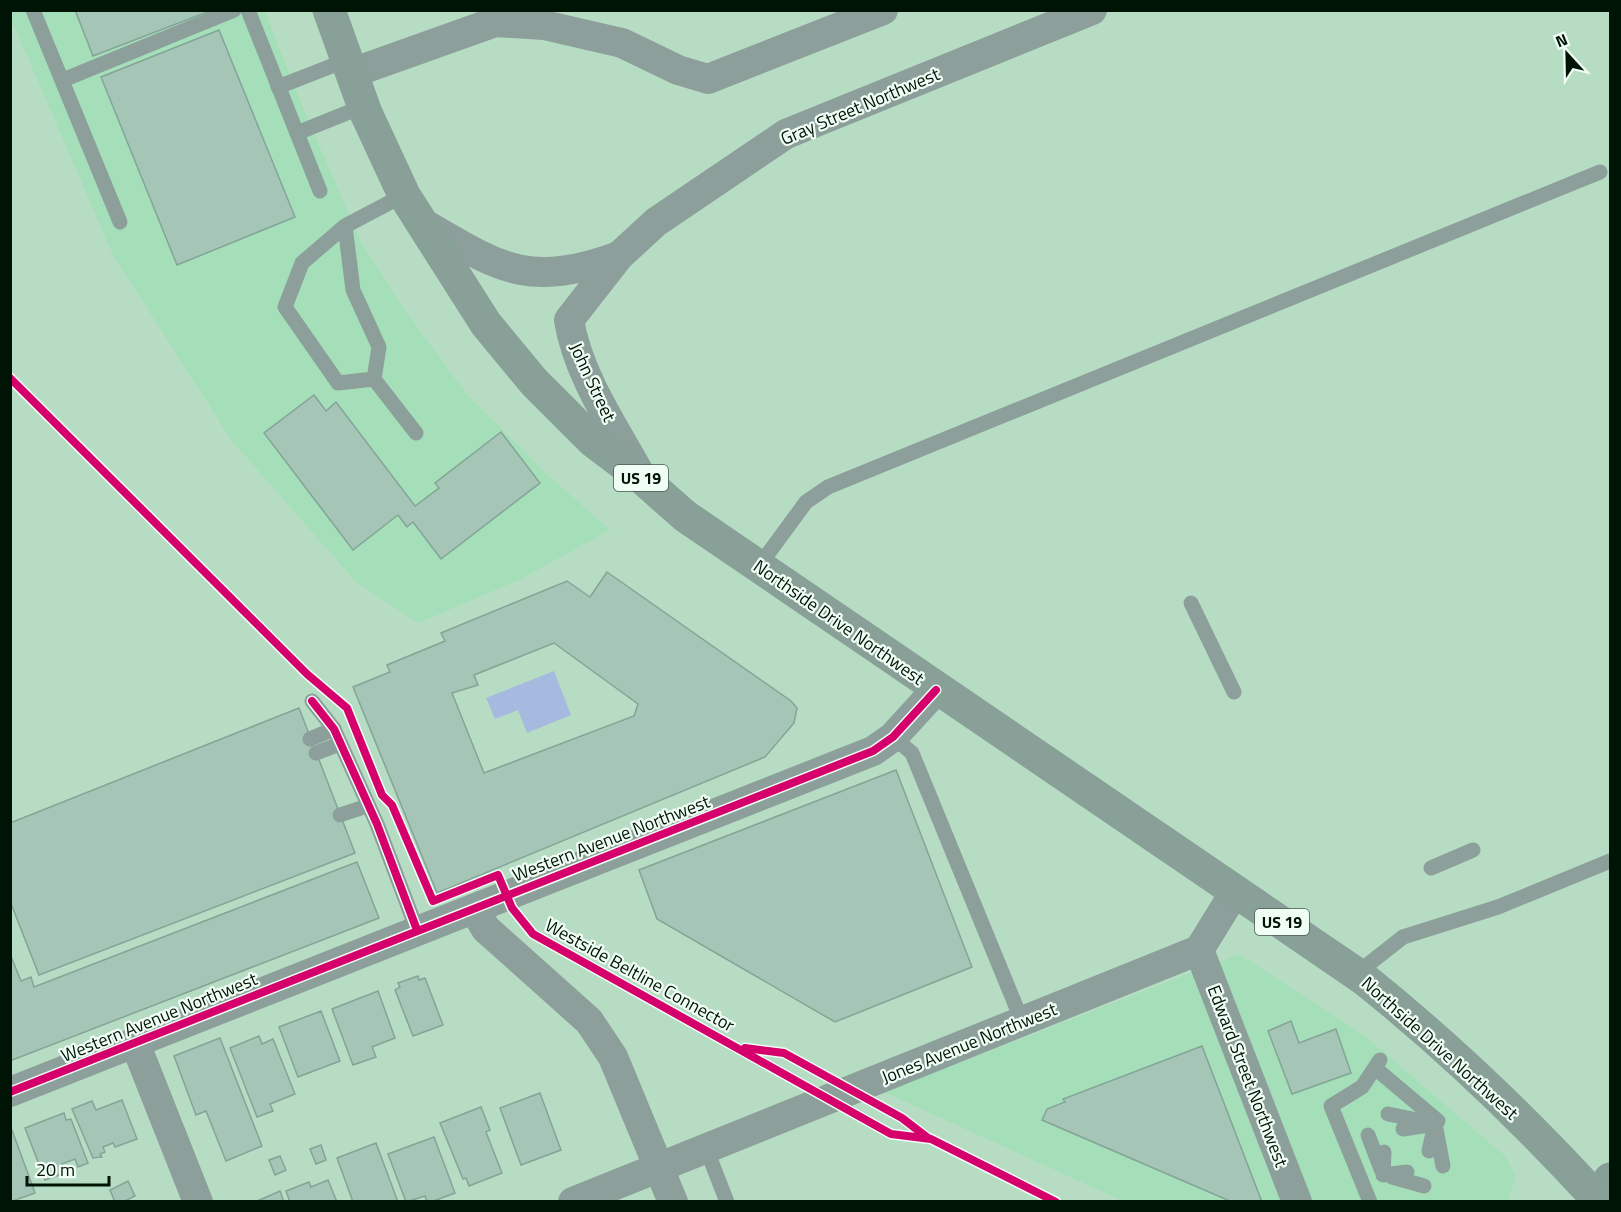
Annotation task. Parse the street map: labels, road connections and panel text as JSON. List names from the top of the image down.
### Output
{
  "streets": {
    "main road": ["US 19", "Northside Drive Northwest"],
    "street": [
      "Gray Street Northwest",
      "John Street",
      "Western Avenue Northwest",
      "Jones Avenue Northwest",
      "Edward Street Northwest"
    ],
    "cycle path": ["Westside Beltline Connector"]
  },
  "crossings": [
    ["Gray Street Northwest", "John Street"],
    ["John Street", "Northside Drive Northwest"],
    ["Northside Drive Northwest", "Western Avenue Northwest"],
    ["Jones Avenue Northwest", "Edward Street Northwest"]
  ],
  "scale_bar": "20 m",
  "north": "top"
}
